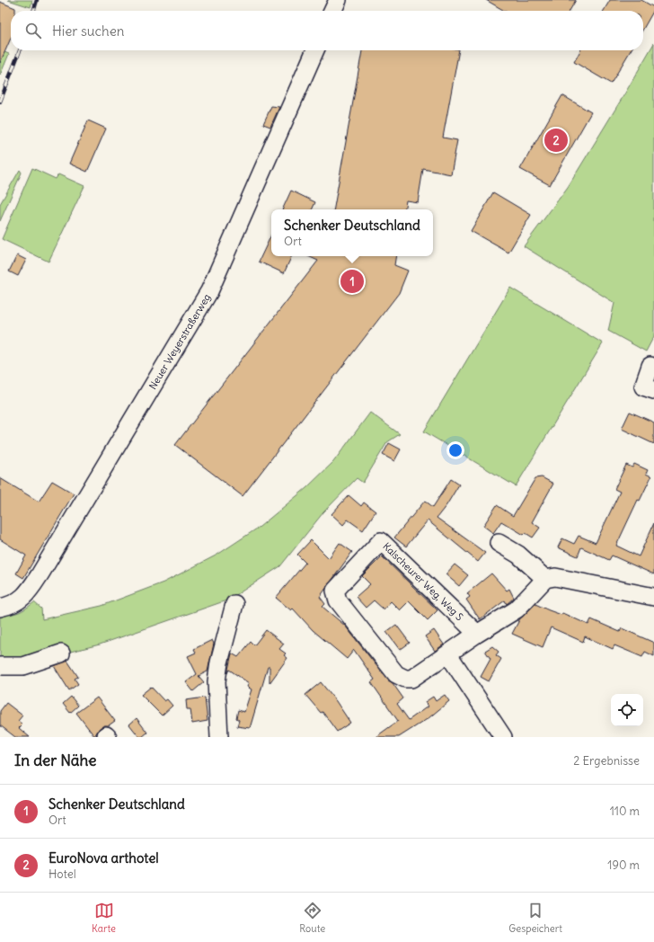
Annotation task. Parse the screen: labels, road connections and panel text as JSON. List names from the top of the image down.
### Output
{
  "streets": {
    "street": ["Neuer Weyerstraßerweg", "Kalscheurer Weg, Weg S"]
  },
  "page": {
    "search": "Hier suchen",
    "pins": ["2", "1"],
    "popup": ["Schenker Deutschland", "Ort"],
    "heading": ["In der Nähe", "2 Ergebnisse"],
    "list": [
      {
        "mark": "1",
        "name": "Schenker Deutschland",
        "note": "Ort",
        "value": "110 m"
      },
      {
        "mark": "2",
        "name": "EuroNova arthotel",
        "note": "Hotel",
        "value": "190 m"
      }
    ],
    "nav": ["Karte", "Route", "Gespeichert"]
  }
}
